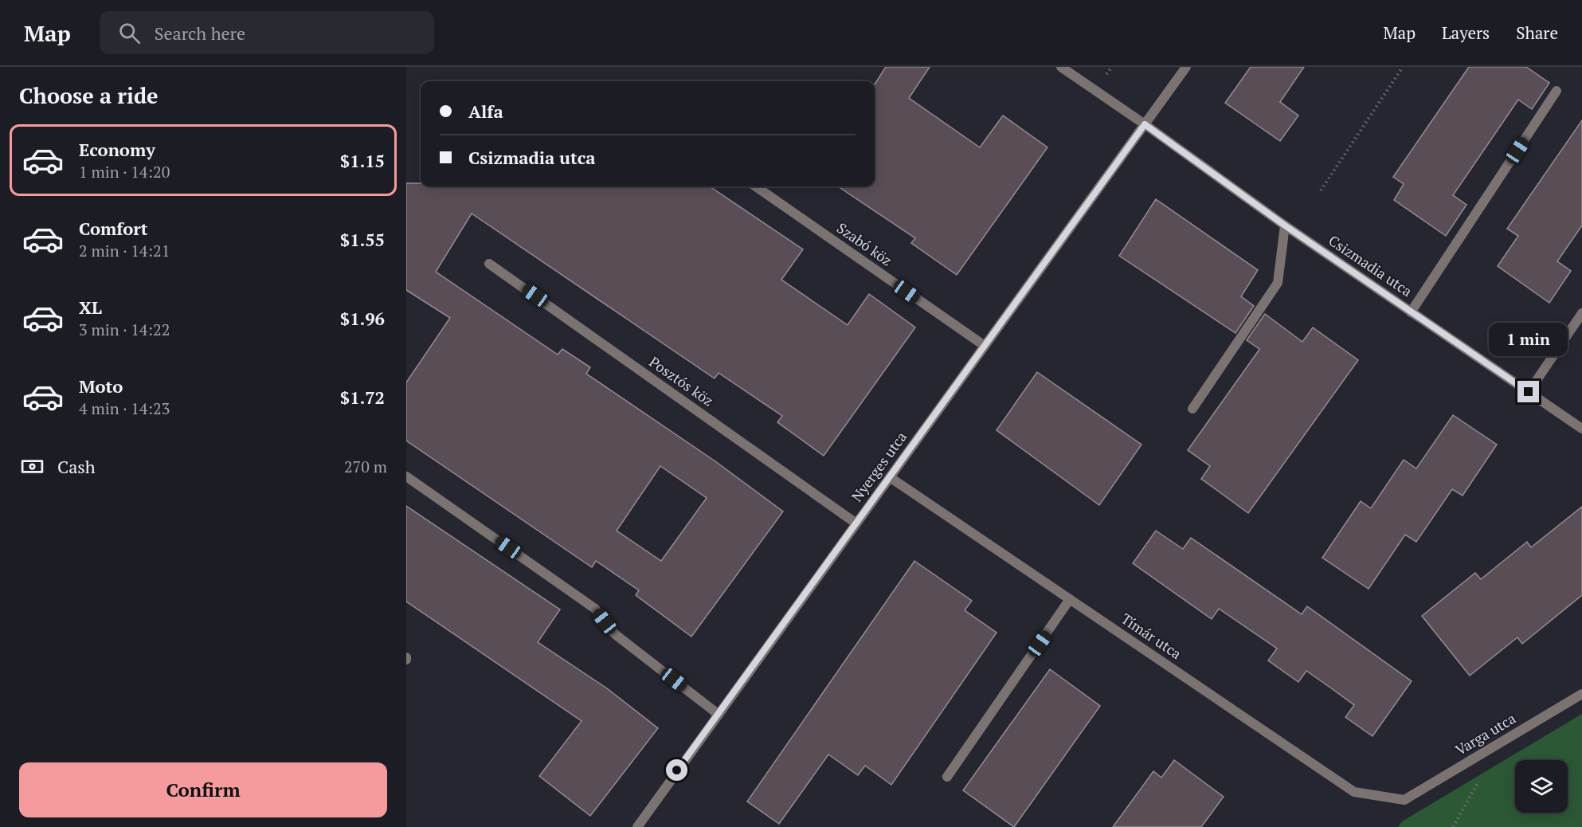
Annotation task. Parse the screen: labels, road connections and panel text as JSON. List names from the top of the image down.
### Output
{
  "streets": {
    "street": [
      "Szabó köz",
      "Csizmadia utca",
      "Posztós köz",
      "Nyerges utca",
      "Tímár utca",
      "Varga utca"
    ]
  },
  "crossings": [
    ["Szabó köz", "Nyerges utca"],
    ["Csizmadia utca", "Nyerges utca"],
    ["Posztós köz", "Nyerges utca"],
    ["Nyerges utca", "Tímár utca"],
    ["Tímár utca", "Varga utca"]
  ],
  "page": {
    "header": "Map",
    "search": "Search here",
    "nav": ["Map", "Layers", "Share"],
    "heading": "Choose a ride",
    "banner": ["Alfa", "Csizmadia utca"],
    "list": [
      {
        "name": "Economy",
        "note": "1 min · 14:20",
        "value": "$1.15"
      },
      {
        "name": "Comfort",
        "note": "2 min · 14:21",
        "value": "$1.55"
      },
      {
        "name": "XL",
        "note": "3 min · 14:22",
        "value": "$1.96"
      },
      {
        "name": "Moto",
        "note": "4 min · 14:23",
        "value": "$1.72"
      }
    ],
    "bubble": "1 min",
    "pay": ["Cash", "270 m"],
    "buttons": "Confirm"
  }
}
